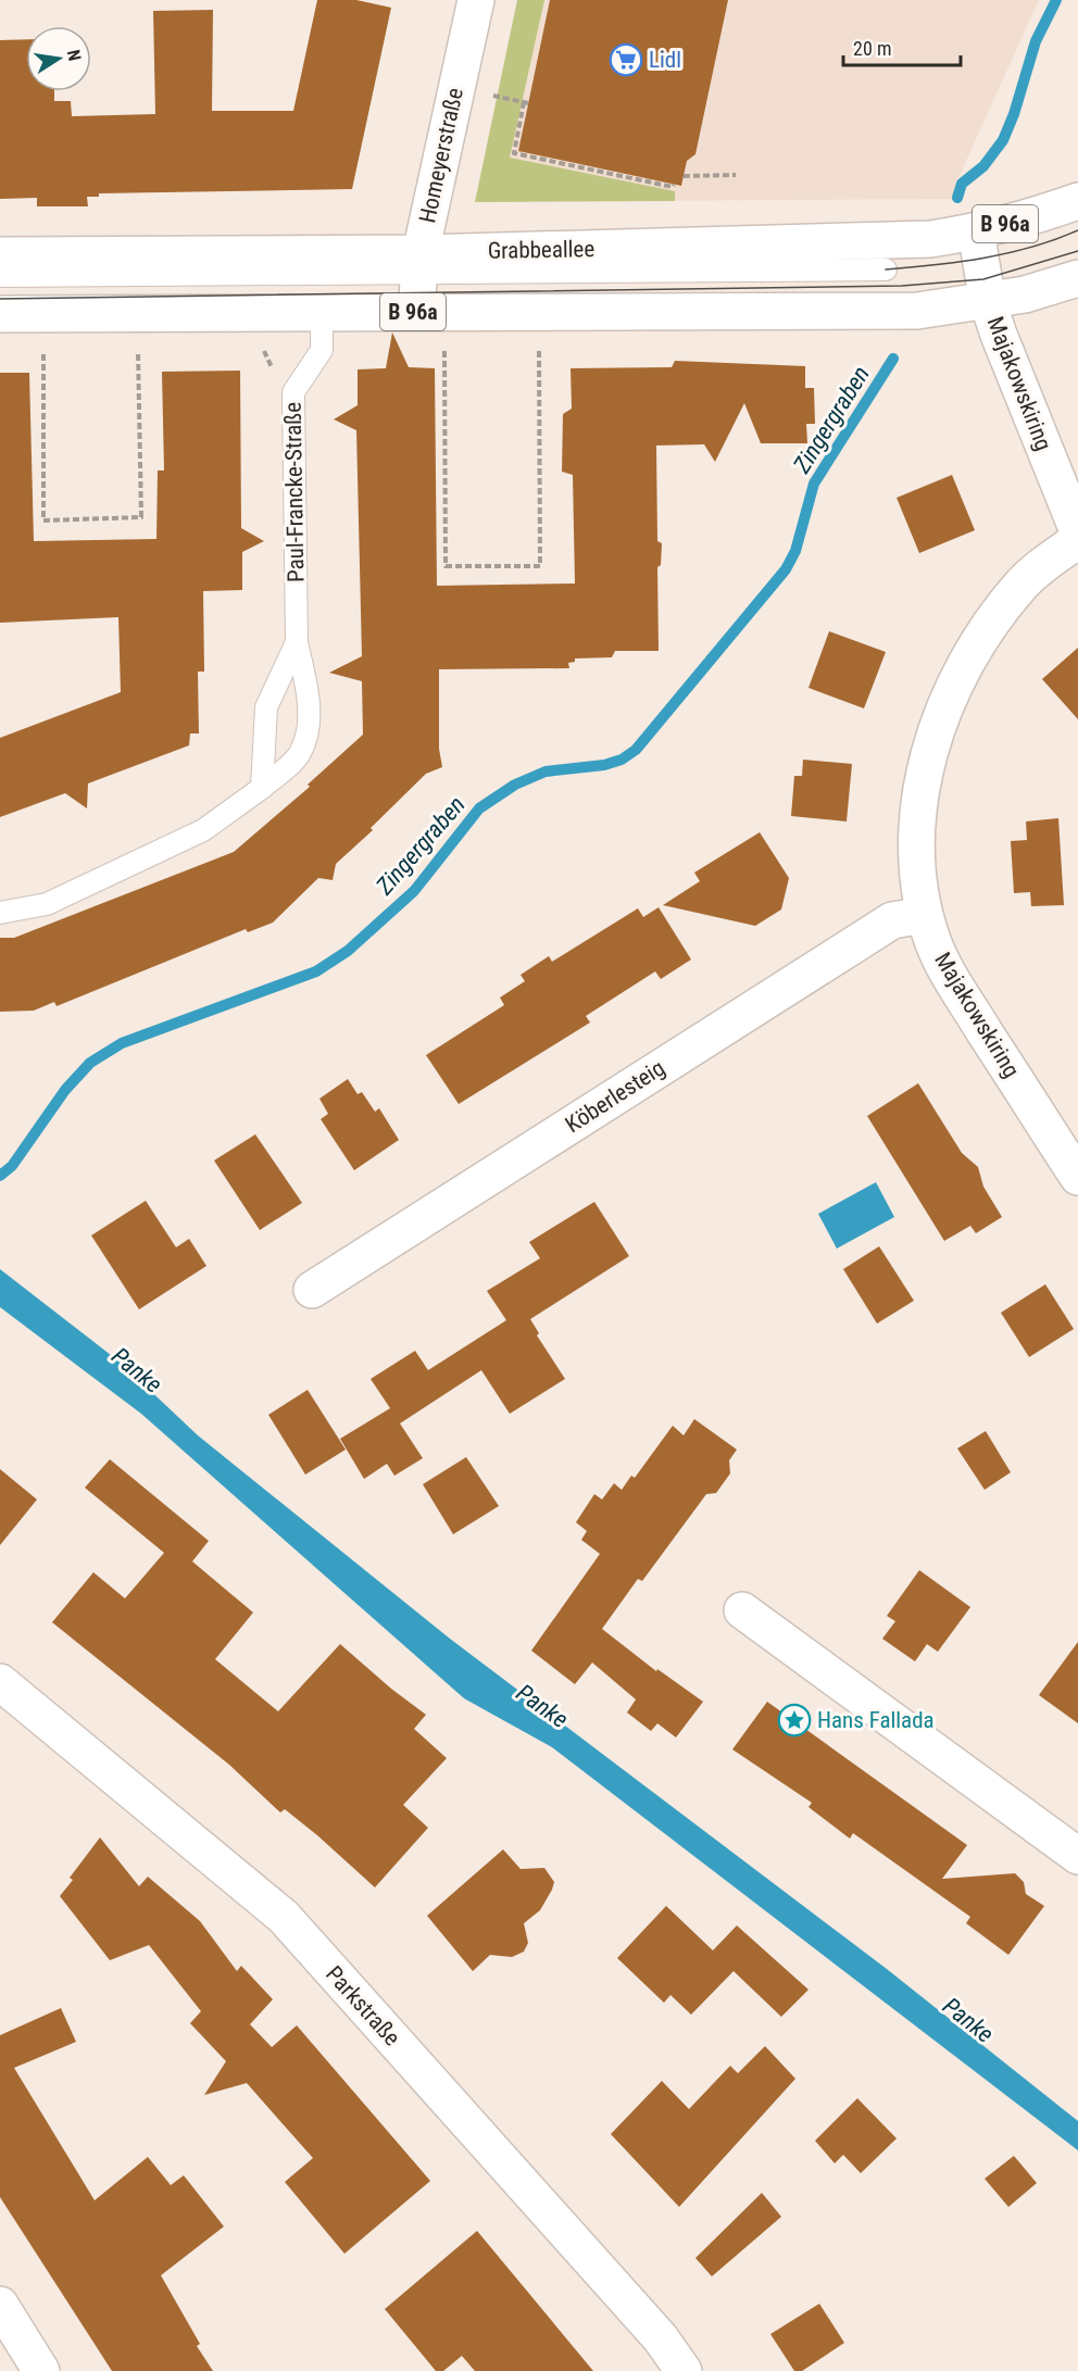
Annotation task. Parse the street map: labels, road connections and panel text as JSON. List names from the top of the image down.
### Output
{
  "streets": {
    "street": [
      "Homeyerstraße",
      "B 96a",
      "Grabbeallee",
      "Majakowskiring",
      "Köberlesteig",
      "Parkstraße"
    ],
    "lane": ["Paul-Francke-Straße"]
  },
  "crossings": [
    ["Homeyerstraße", "B 96a"],
    ["Homeyerstraße", "Grabbeallee"],
    ["B 96a", "Majakowskiring"],
    ["B 96a", "Paul-Francke-Straße"],
    ["Grabbeallee", "Majakowskiring"],
    ["Majakowskiring", "Köberlesteig"]
  ],
  "water": ["Zingergraben", "Panke"],
  "places": {
    "supermarket": ["Lidl"],
    "place": ["Hans Fallada"]
  },
  "scale_bar": "20 m",
  "north": "right"
}
